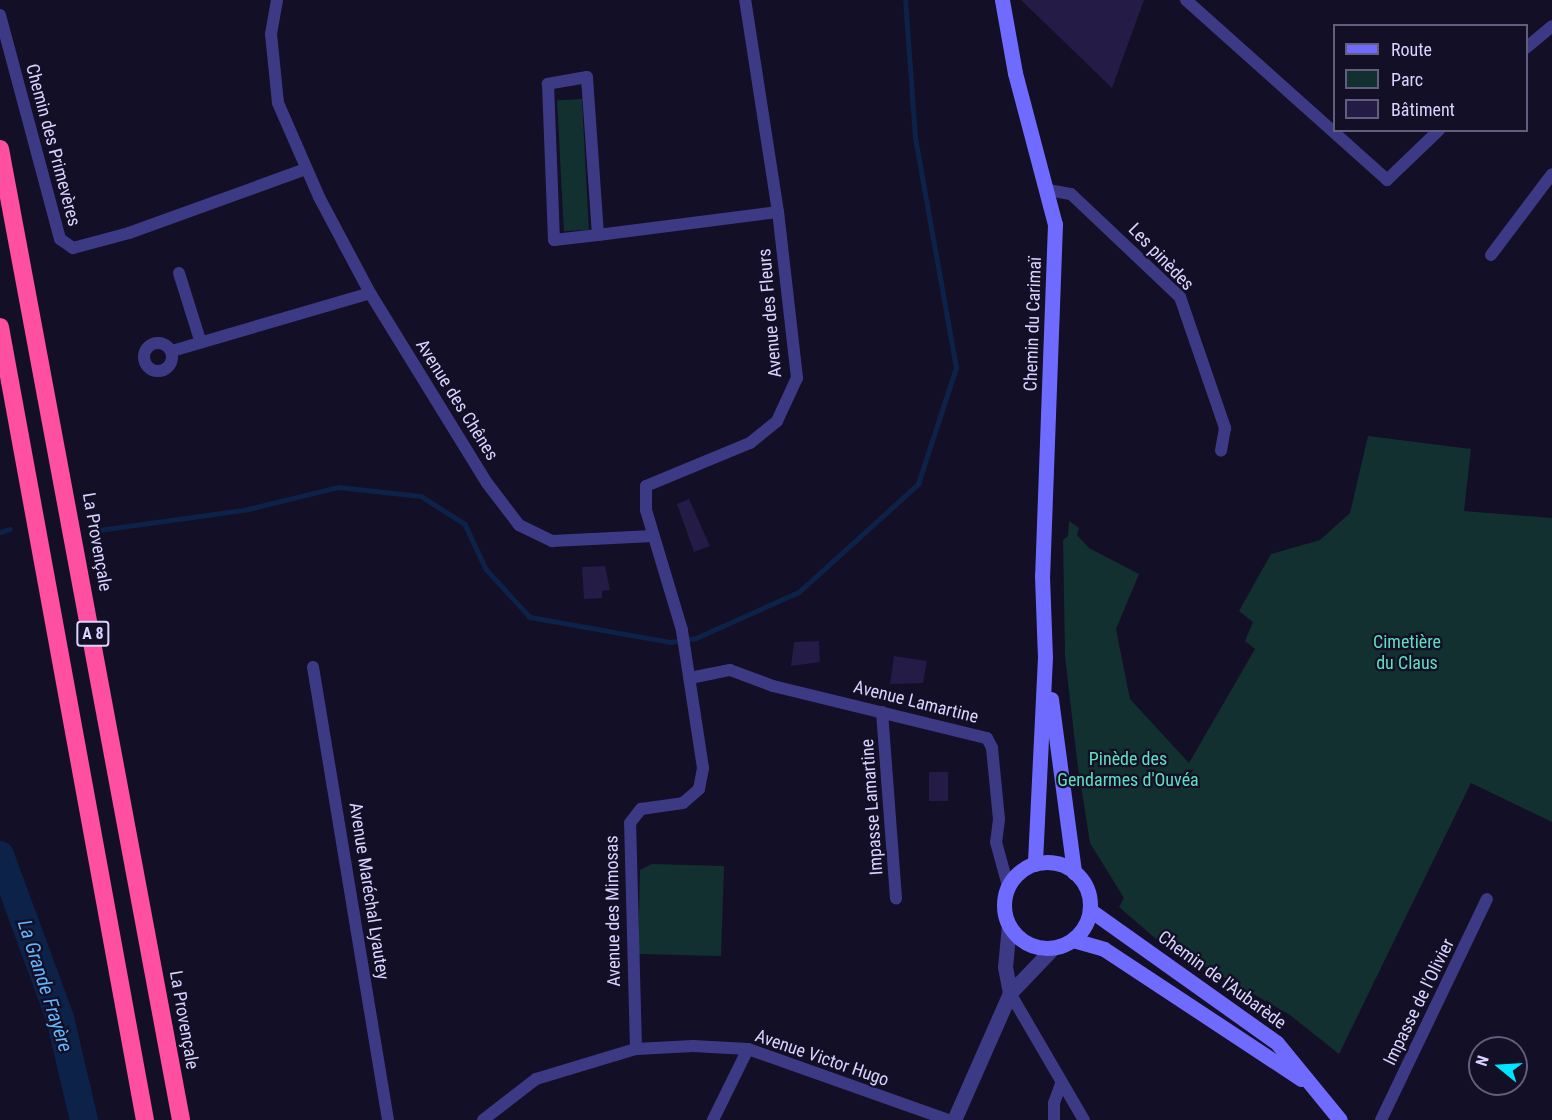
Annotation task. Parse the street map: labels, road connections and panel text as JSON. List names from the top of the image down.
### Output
{
  "streets": {
    "highway": ["La Provençale", "A 8"],
    "main road": ["Chemin du Carimaï", "Chemin de l'Aubarède"],
    "street": [
      "Chemin des Primevères",
      "Les pinèdes",
      "Avenue des Fleurs",
      "Avenue des Chênes",
      "Avenue Lamartine",
      "Impasse Lamartine",
      "Avenue Maréchal Lyautey",
      "Avenue des Mimosas",
      "Impasse de l'Olivier",
      "Avenue Victor Hugo"
    ]
  },
  "crossings": [
    ["Chemin des Primevères", "Avenue des Chênes"],
    ["Les pinèdes", "Chemin du Carimaï"],
    ["Avenue des Fleurs", "Avenue des Chênes"],
    ["Avenue des Fleurs", "Avenue Lamartine"],
    ["Avenue des Fleurs", "Avenue des Mimosas"],
    ["Chemin du Carimaï", "Avenue Lamartine"],
    ["Chemin du Carimaï", "Chemin de l'Aubarède"],
    ["Avenue Lamartine", "Impasse Lamartine"],
    ["Avenue Lamartine", "Avenue des Mimosas"],
    ["Avenue Lamartine", "Chemin de l'Aubarède"],
    ["Avenue des Mimosas", "Avenue Victor Hugo"]
  ],
  "water": ["La Grande Frayère"],
  "parks": ["Cimetière du Claus", "Pinède des Gendarmes d'Ouvéa"],
  "legend": ["Route", "Parc", "Bâtiment"],
  "north": "left"
}
